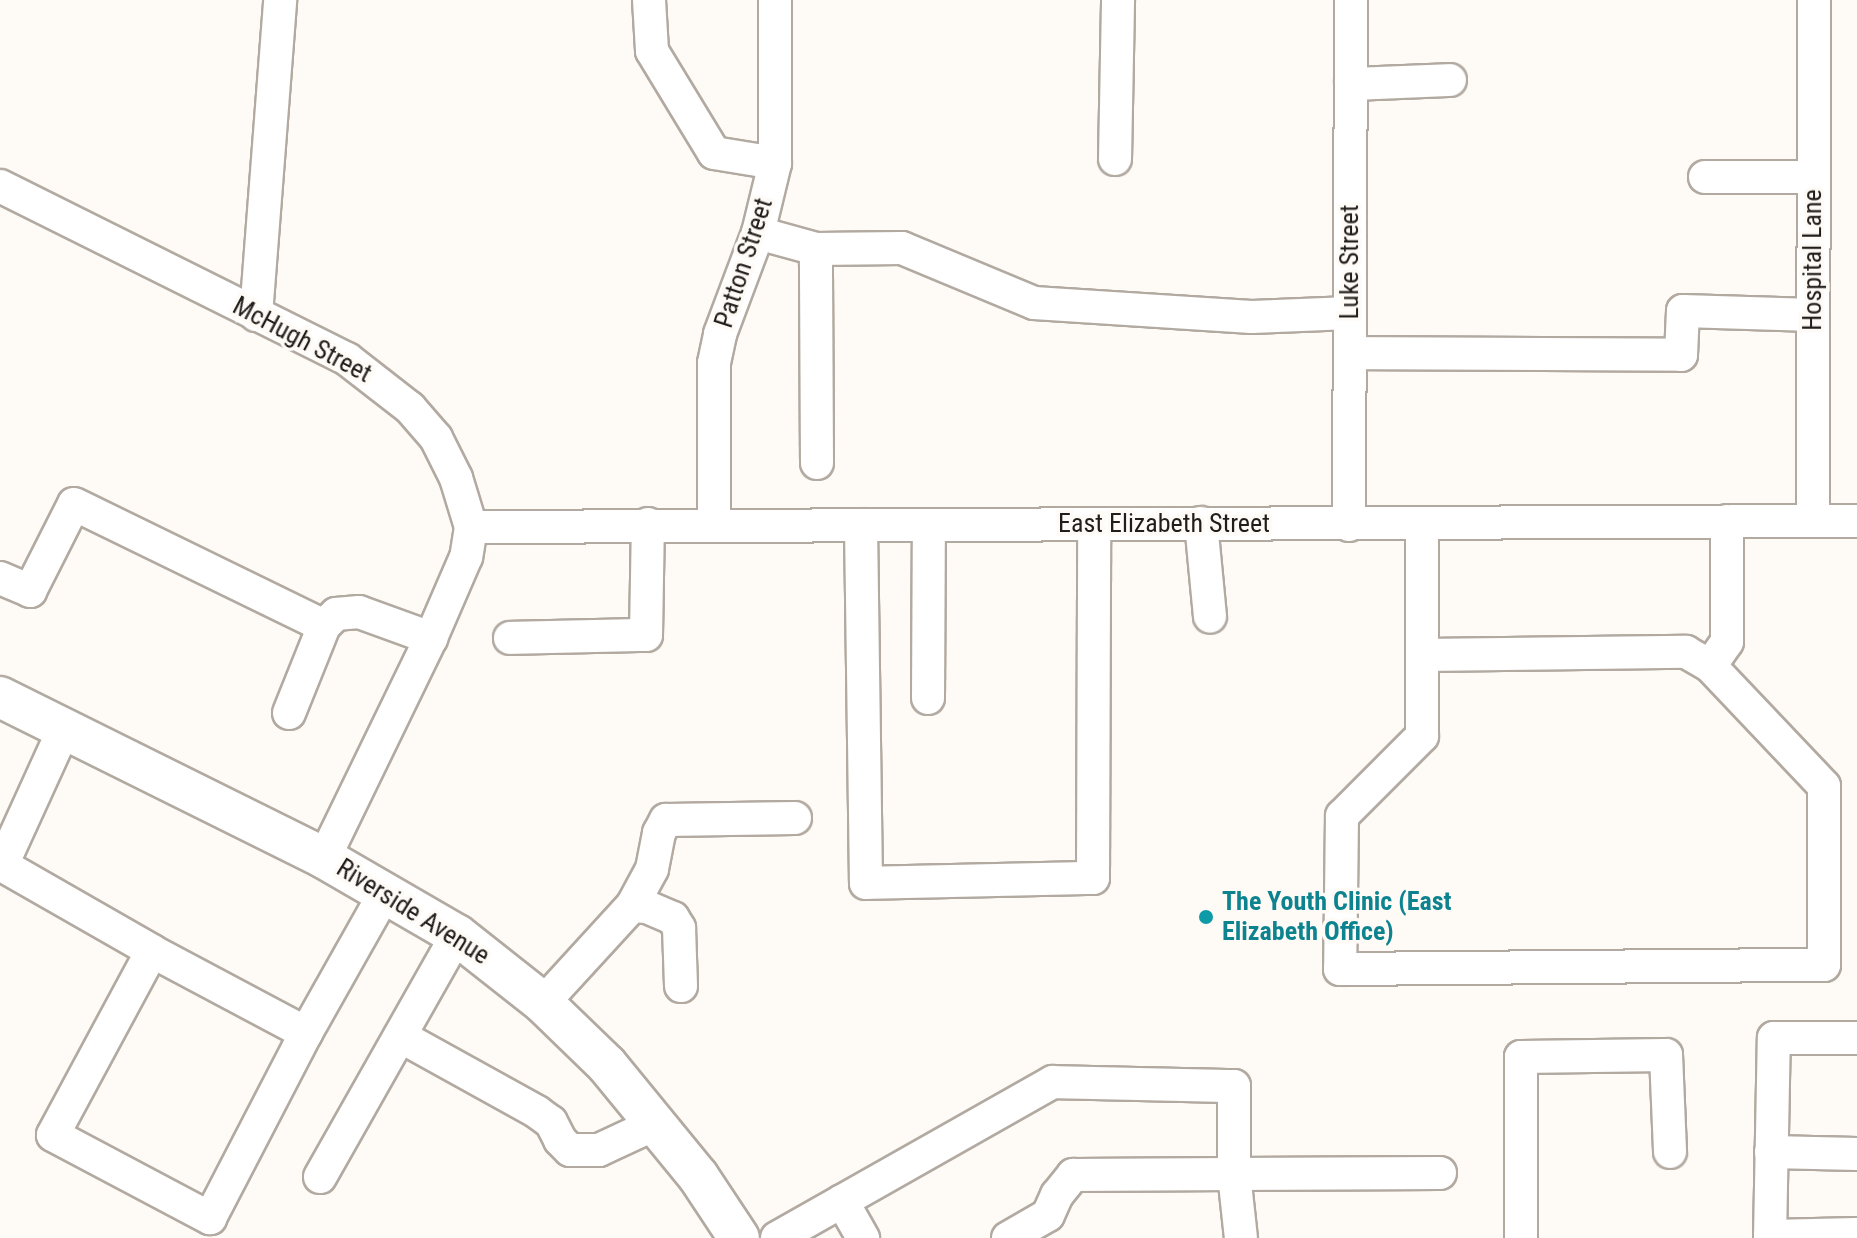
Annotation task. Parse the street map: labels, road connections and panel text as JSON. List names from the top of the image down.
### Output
{
  "streets": {
    "main road": ["Riverside Avenue"],
    "street": [
      "Hospital Lane",
      "Luke Street",
      "Patton Street",
      "McHugh Street",
      "East Elizabeth Street"
    ]
  },
  "crossings": [
    ["Hospital Lane", "East Elizabeth Street"],
    ["Luke Street", "East Elizabeth Street"],
    ["Patton Street", "East Elizabeth Street"],
    ["McHugh Street", "East Elizabeth Street"],
    ["McHugh Street", "Riverside Avenue"]
  ],
  "places": ["The Youth Clinic (East Elizabeth Office)"]
}
